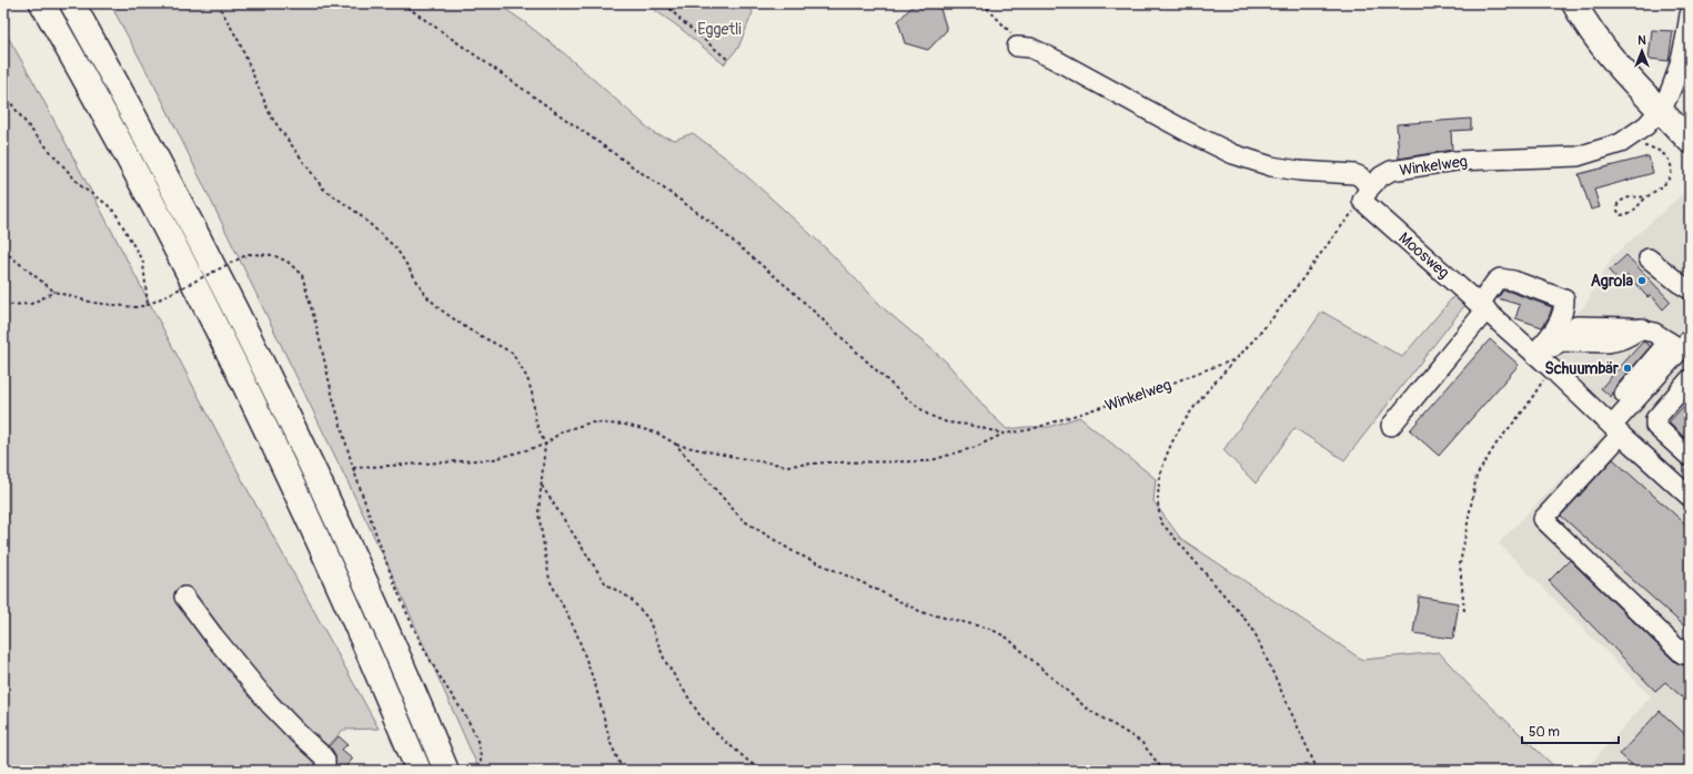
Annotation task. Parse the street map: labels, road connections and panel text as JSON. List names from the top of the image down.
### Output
{
  "streets": {
    "street": ["Winkelweg", "Moosweg"]
  },
  "crossings": [
    ["Winkelweg", "Moosweg"]
  ],
  "parks": ["Eggetli"],
  "places": ["Agrola", "Schuumbär"],
  "scale_bar": "50 m",
  "north": "top"
}
